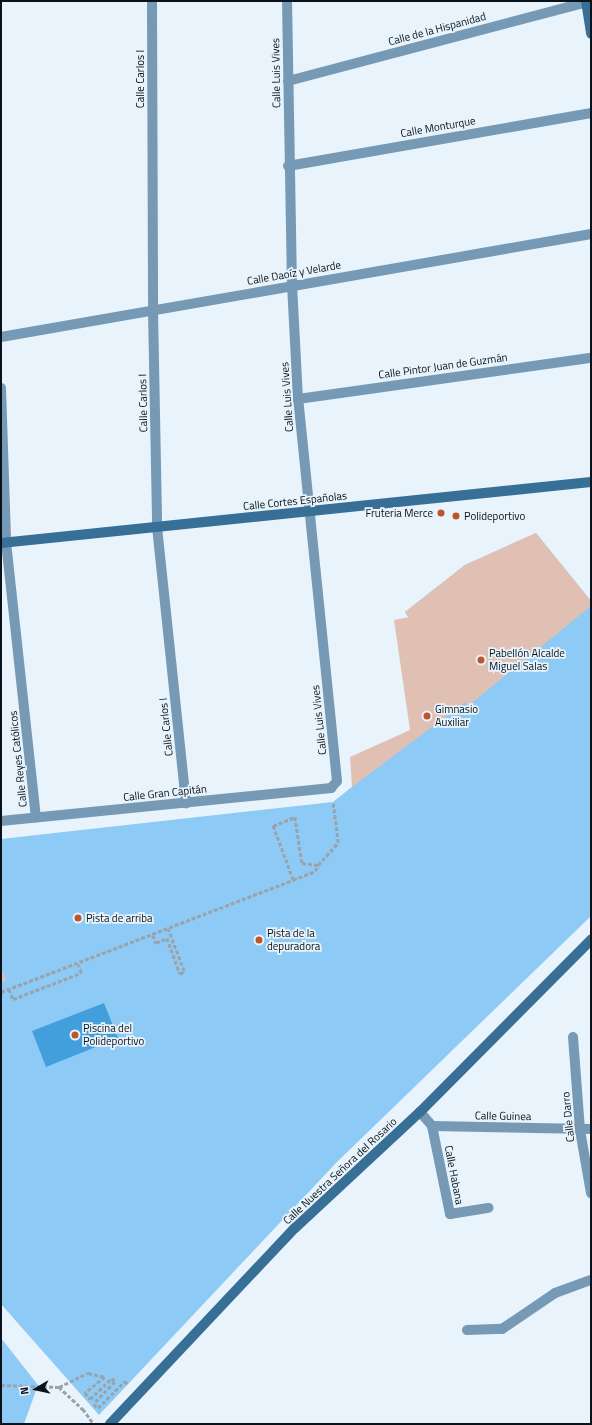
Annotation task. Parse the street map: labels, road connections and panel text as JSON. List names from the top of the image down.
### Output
{
  "streets": {
    "street": [
      "Calle de la Hispanidad",
      "Calle Luis Vives",
      "Calle Carlos I",
      "Calle Monturque",
      "Calle Daoíz y Velarde",
      "Calle Pintor Juan de Guzmán",
      "Calle Cortes Españolas",
      "Calle Reyes Católicos",
      "Calle Gran Capitán",
      "Calle Guinea",
      "Calle Darro",
      "Calle Nuestra Señora del Rosario",
      "Calle Habana"
    ]
  },
  "crossings": [
    ["Calle de la Hispanidad", "Calle Luis Vives"],
    ["Calle Luis Vives", "Calle Monturque"],
    ["Calle Luis Vives", "Calle Daoíz y Velarde"],
    ["Calle Luis Vives", "Calle Pintor Juan de Guzmán"],
    ["Calle Luis Vives", "Calle Cortes Españolas"],
    ["Calle Luis Vives", "Calle Gran Capitán"],
    ["Calle Carlos I", "Calle Daoíz y Velarde"],
    ["Calle Carlos I", "Calle Cortes Españolas"],
    ["Calle Carlos I", "Calle Gran Capitán"],
    ["Calle Cortes Españolas", "Calle Reyes Católicos"],
    ["Calle Reyes Católicos", "Calle Gran Capitán"],
    ["Calle Guinea", "Calle Darro"],
    ["Calle Guinea", "Calle Habana"]
  ],
  "places": [
    "Fruteria Merce",
    "Polideportivo",
    "Pabellón Alcalde Miguel Salas",
    "Gimnasio Auxiliar",
    "Pista de arriba",
    "Pista de la depuradora",
    "Piscina del Polideportivo"
  ],
  "north": "left"
}
